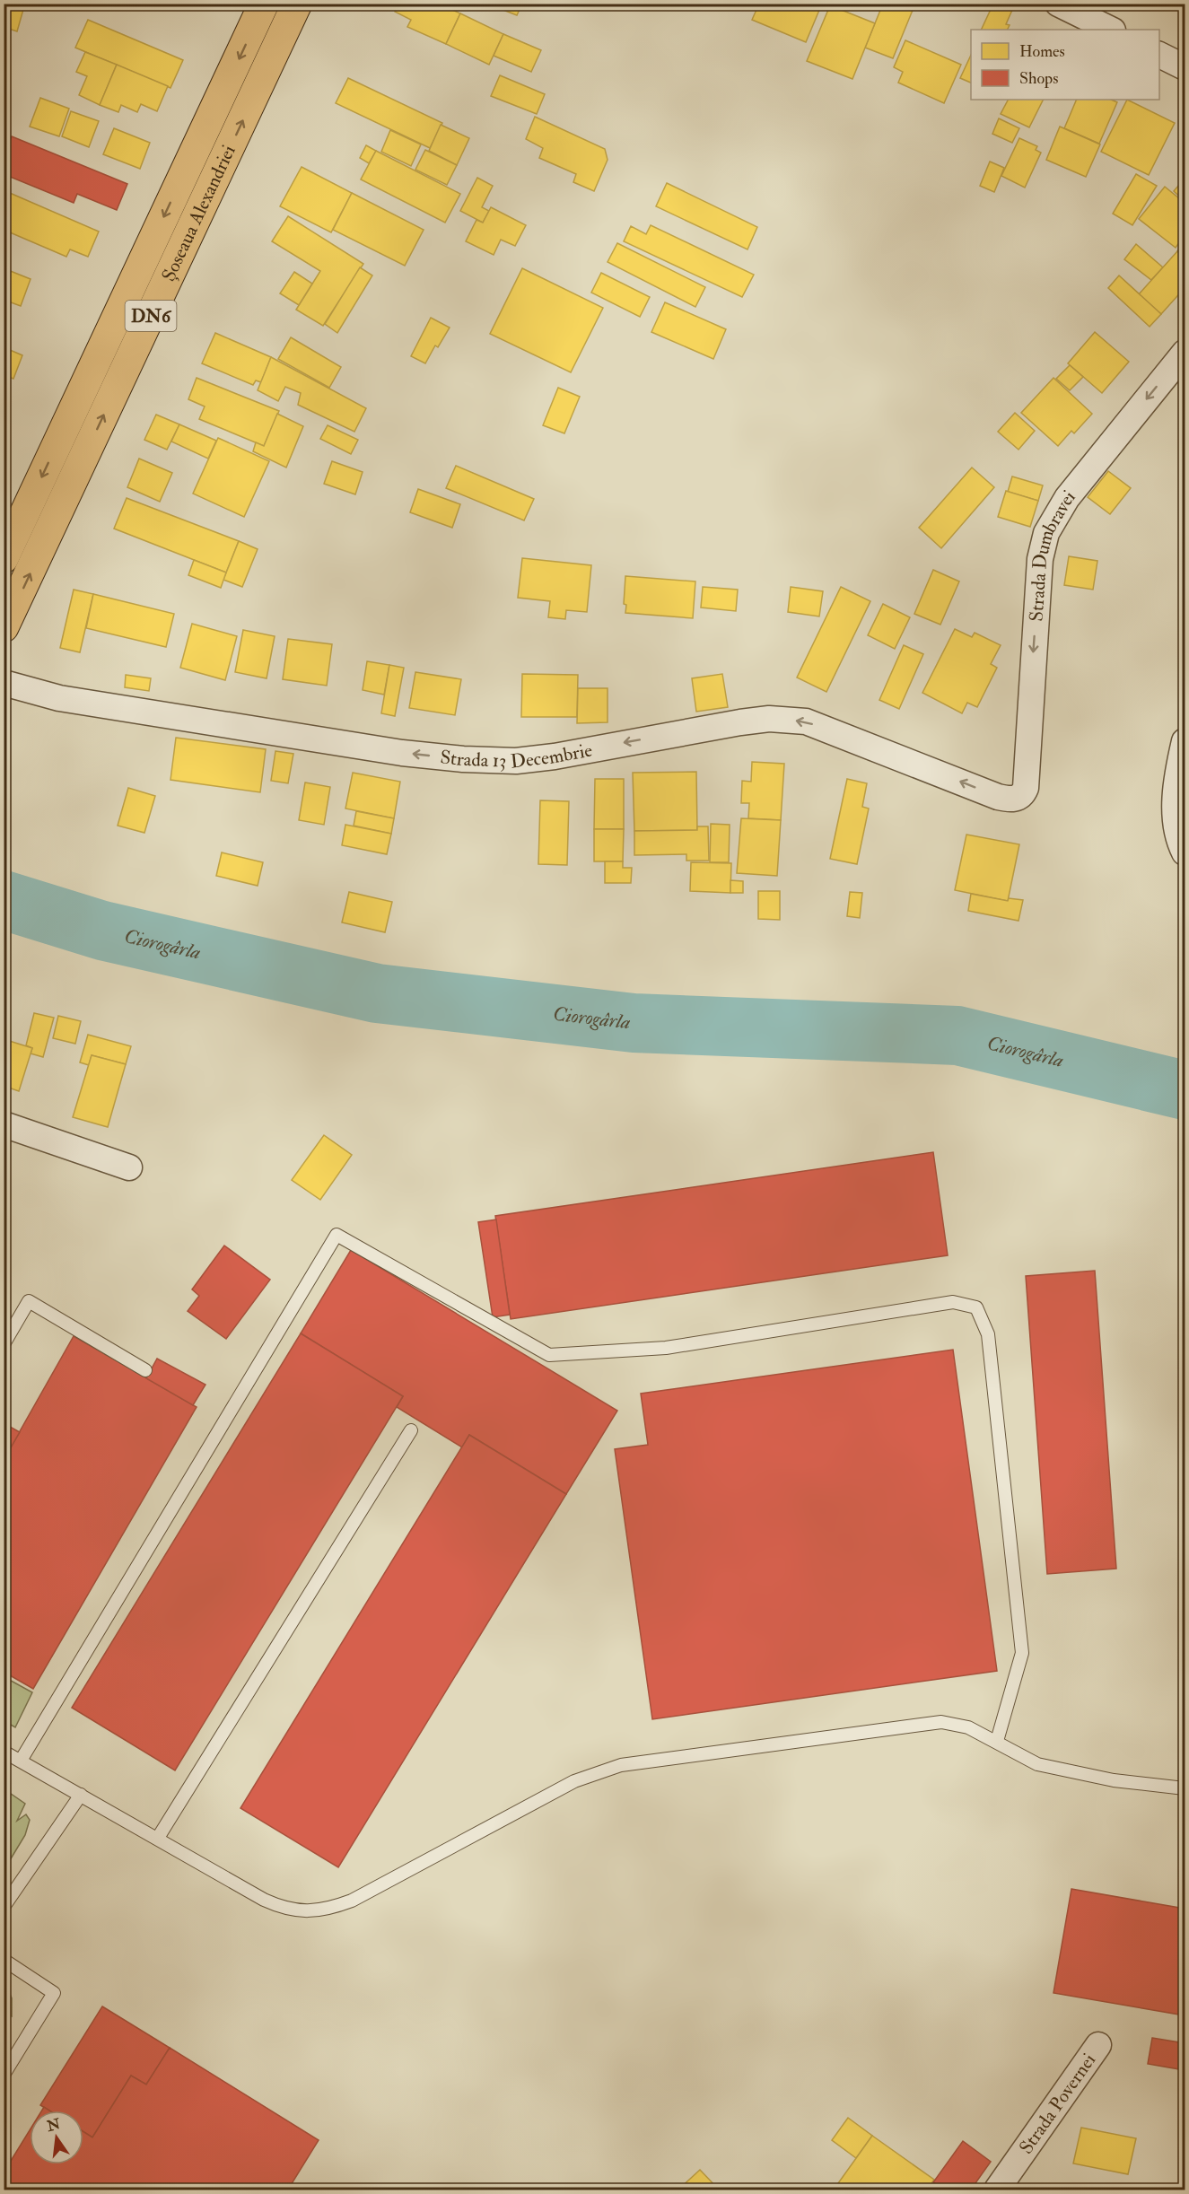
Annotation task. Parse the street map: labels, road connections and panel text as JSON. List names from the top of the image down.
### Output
{
  "streets": {
    "highway": ["Șoseaua Alexandriei", "DN6"],
    "street": ["Strada Dumbravei", "Strada 13 Decembrie", "Strada Povernei"]
  },
  "crossings": [
    ["Strada Dumbravei", "Strada 13 Decembrie"]
  ],
  "one_way": ["Strada Dumbravei", "Strada 13 Decembrie"],
  "water": ["Ciorogârla"],
  "legend": ["Homes", "Shops"],
  "north": "top"
}
